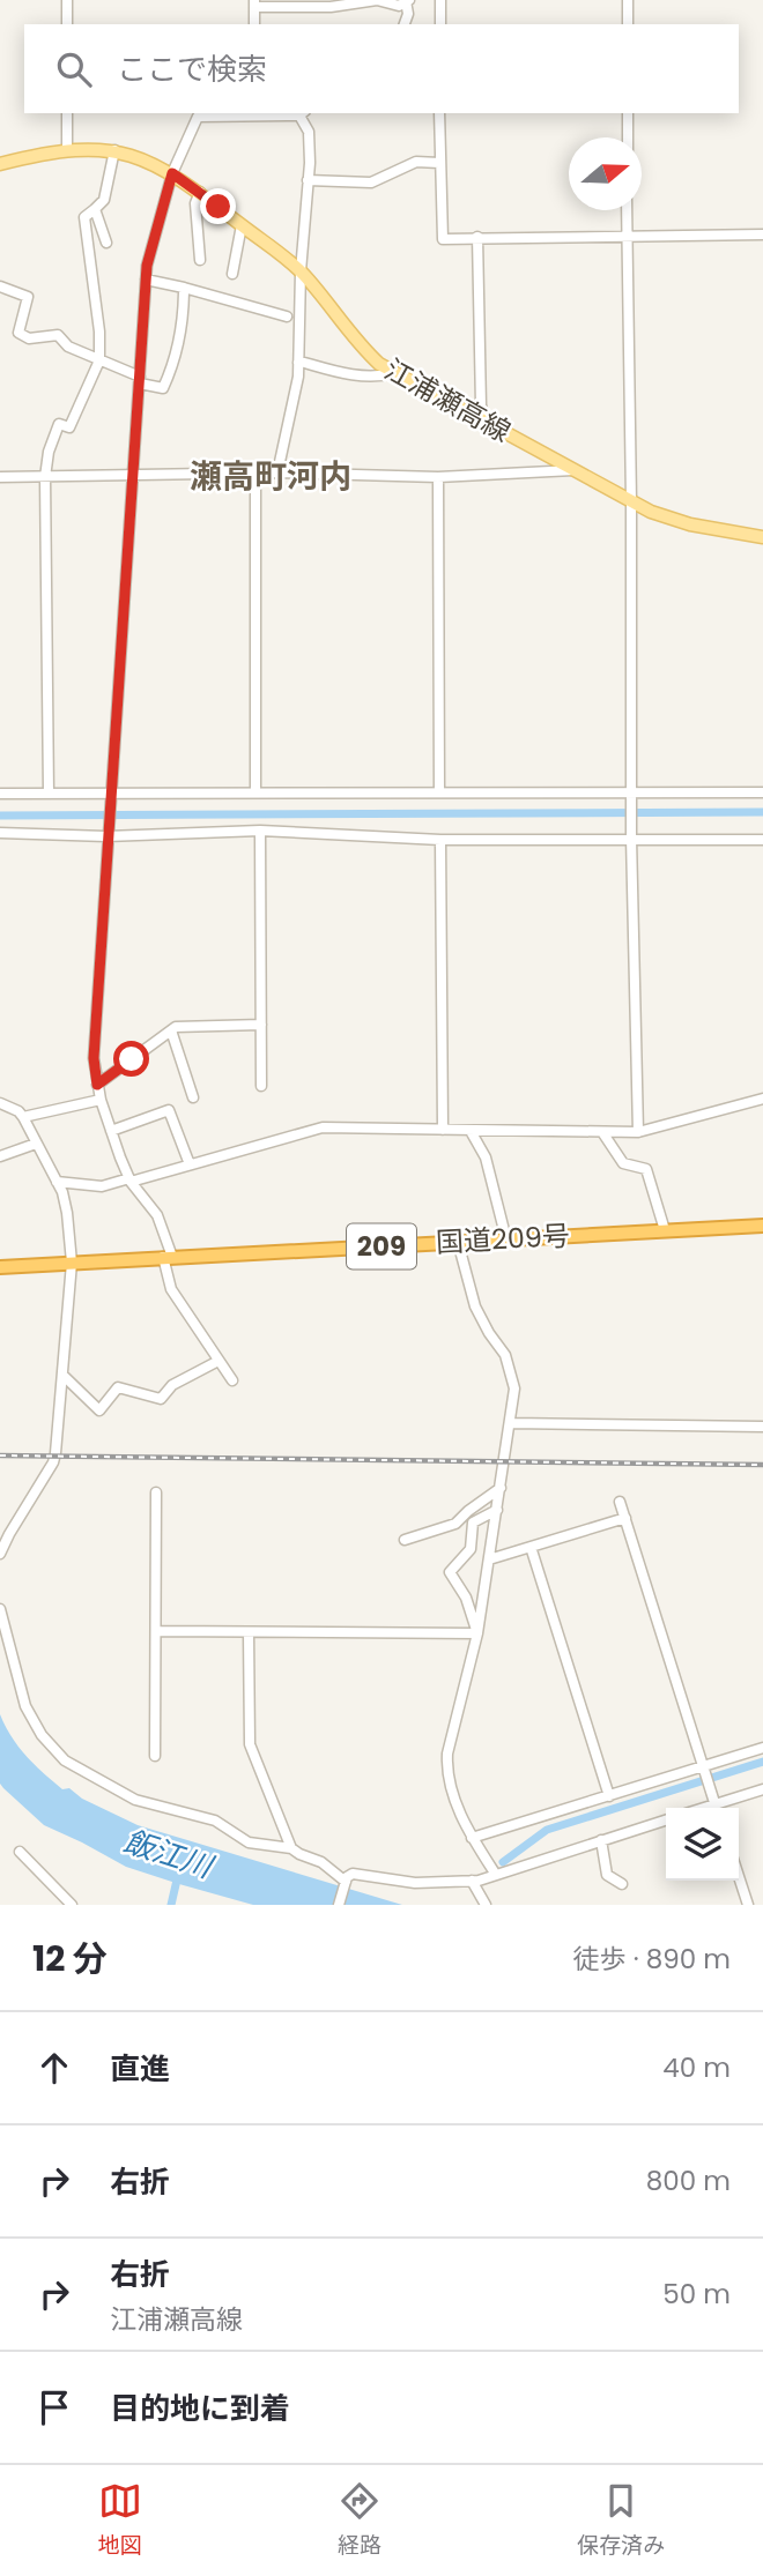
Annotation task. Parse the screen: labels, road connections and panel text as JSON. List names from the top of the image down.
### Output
{
  "streets": {
    "highway": ["国道209号", "209"],
    "main road": ["江浦瀬高線"]
  },
  "districts": ["瀬高町河内"],
  "water": ["飯江川"],
  "north": "right",
  "page": {
    "search": "ここで検索",
    "heading": ["12 分", "徒歩 · 890 m"],
    "list": [
      ["直進", "40 m"],
      ["右折", "800 m"],
      ["右折", "江浦瀬高線", "50 m"],
      "目的地に到着"
    ],
    "nav": ["地図", "経路", "保存済み"]
  }
}
